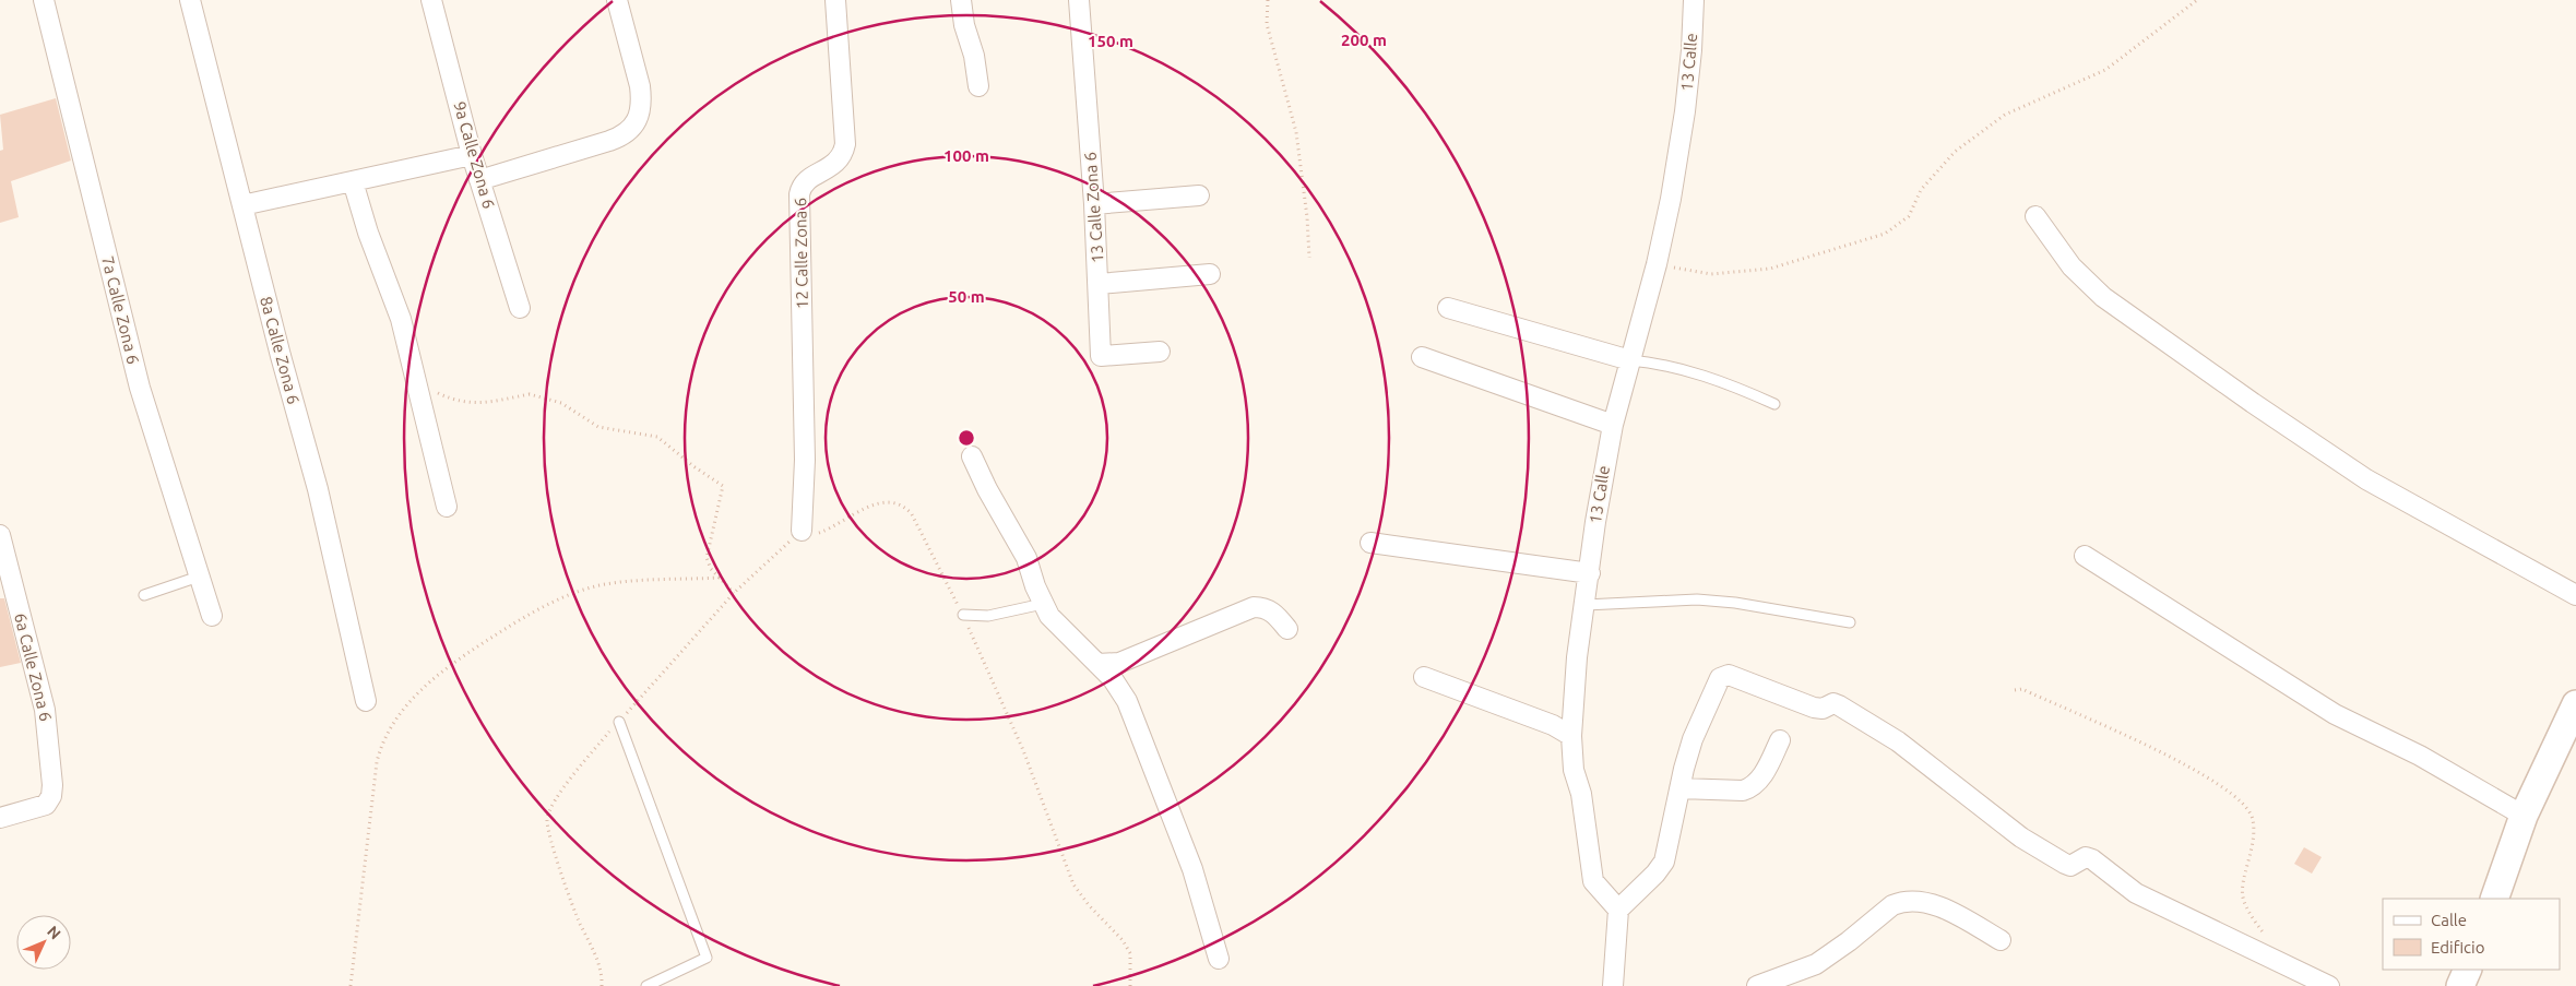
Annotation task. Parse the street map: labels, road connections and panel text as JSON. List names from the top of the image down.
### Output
{
  "streets": {
    "street": [
      "13 Calle",
      "9a Calle Zona 6",
      "13 Calle Zona 6",
      "12 Calle Zona 6",
      "7a Calle Zona 6",
      "8a Calle Zona 6",
      "6a Calle Zona 6"
    ]
  },
  "legend": ["Calle", "Edificio"],
  "north": "top right",
  "rings": [
    "200 m",
    "150 m",
    "100 m",
    "50 m"
  ]
}
